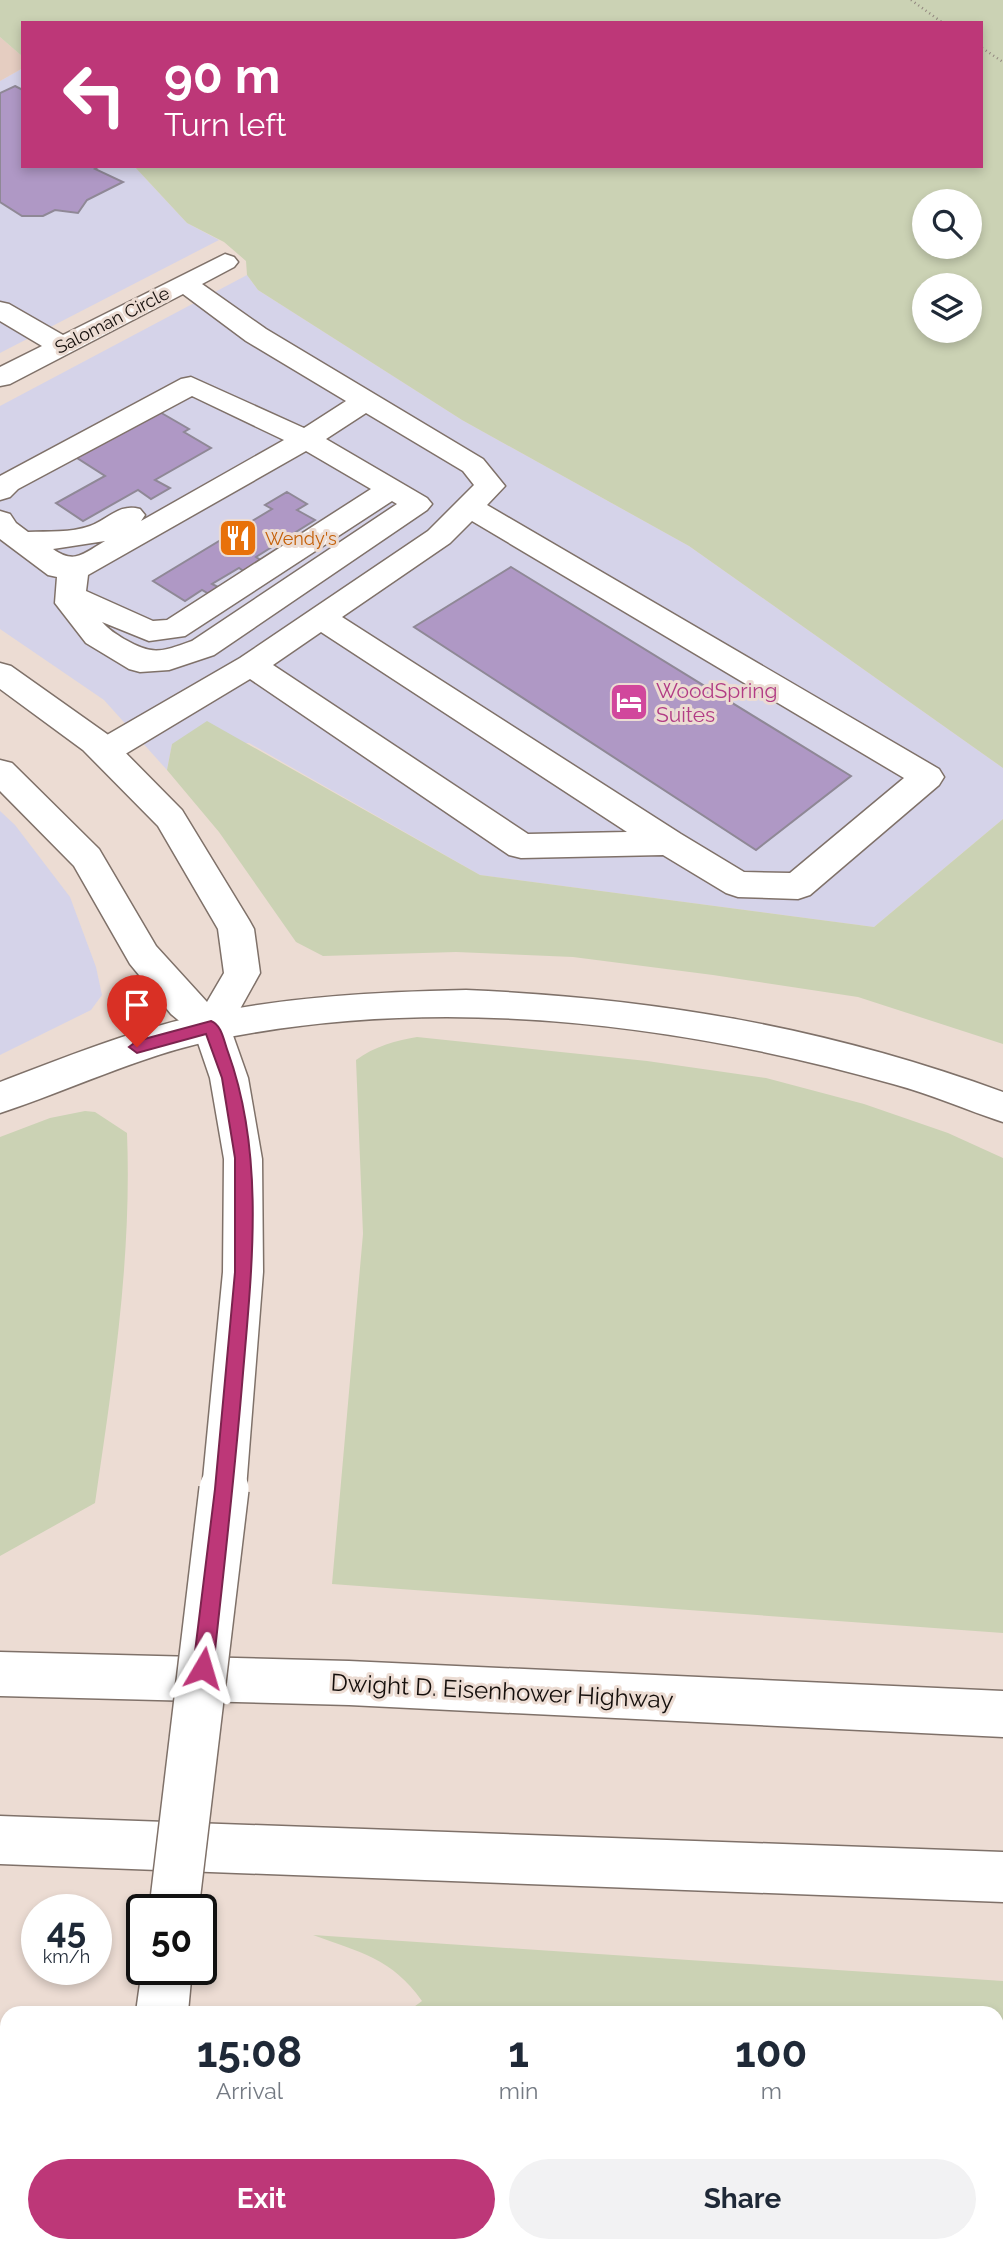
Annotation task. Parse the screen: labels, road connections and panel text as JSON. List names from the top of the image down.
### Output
{
  "streets": {
    "main road": ["Saloman Circle", "Dwight D. Eisenhower Highway"]
  },
  "places": {
    "restaurant": ["Wendy's"],
    "hotel": ["WoodSpring Suites"]
  },
  "page": {
    "turn": ["90 m", "Turn left"],
    "speed": "45 km/h",
    "limit": "50",
    "eta": [
      "15:08",
      "Arrival",
      "1",
      "min",
      "100",
      "m"
    ],
    "buttons": ["Exit", "Share"]
  }
}
